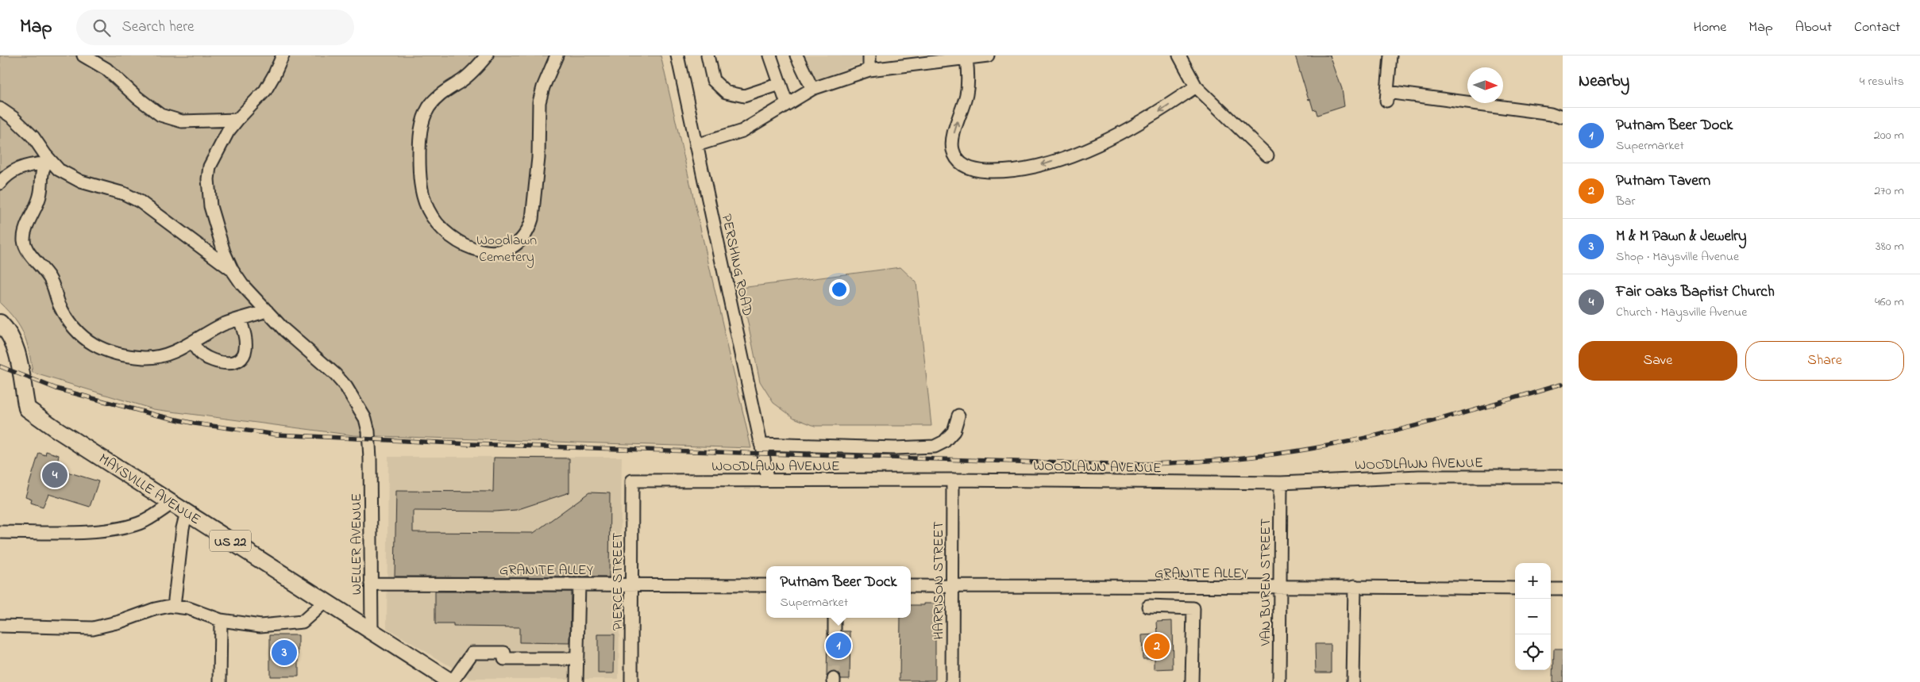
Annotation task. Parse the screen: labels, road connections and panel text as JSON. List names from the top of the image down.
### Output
{
  "streets": {
    "main road": ["MAYSVILLE AVENUE", "US 22"],
    "street": [
      "PERSHING ROAD",
      "WOODLAWN AVENUE",
      "WELLER AVENUE",
      "GRANITE ALLEY",
      "HARRISON STREET",
      "PIERCE STREET",
      "VAN BUREN STREET"
    ]
  },
  "crossings": [
    ["PERSHING ROAD", "WOODLAWN AVENUE"],
    ["WOODLAWN AVENUE", "HARRISON STREET"],
    ["WOODLAWN AVENUE", "PIERCE STREET"],
    ["WOODLAWN AVENUE", "VAN BUREN STREET"],
    ["MAYSVILLE AVENUE", "WELLER AVENUE"],
    ["WELLER AVENUE", "GRANITE ALLEY"],
    ["GRANITE ALLEY", "HARRISON STREET"],
    ["GRANITE ALLEY", "PIERCE STREET"],
    ["GRANITE ALLEY", "VAN BUREN STREET"]
  ],
  "parks": ["Woodlawn Cemetery"],
  "north": "right",
  "page": {
    "header": "Map",
    "search": "Search here",
    "nav": [
      "Home",
      "Map",
      "About",
      "Contact"
    ],
    "heading": ["Nearby", "4 results"],
    "list": [
      {
        "mark": "1",
        "name": "Putnam Beer Dock",
        "note": "Supermarket",
        "value": "200 m"
      },
      {
        "mark": "2",
        "name": "Putnam Tavern",
        "note": "Bar",
        "value": "270 m"
      },
      {
        "mark": "3",
        "name": "M & M Pawn & Jewelry",
        "note": "Shop · Maysville Avenue",
        "value": "380 m"
      },
      {
        "mark": "4",
        "name": "Fair Oaks Baptist Church",
        "note": "Church · Maysville Avenue",
        "value": "460 m"
      }
    ],
    "buttons": ["Save", "Share"],
    "pins": [
      "4",
      "1",
      "2",
      "3"
    ],
    "map_buttons": ["+", "−"],
    "popup": ["Putnam Beer Dock", "Supermarket"]
  }
}
